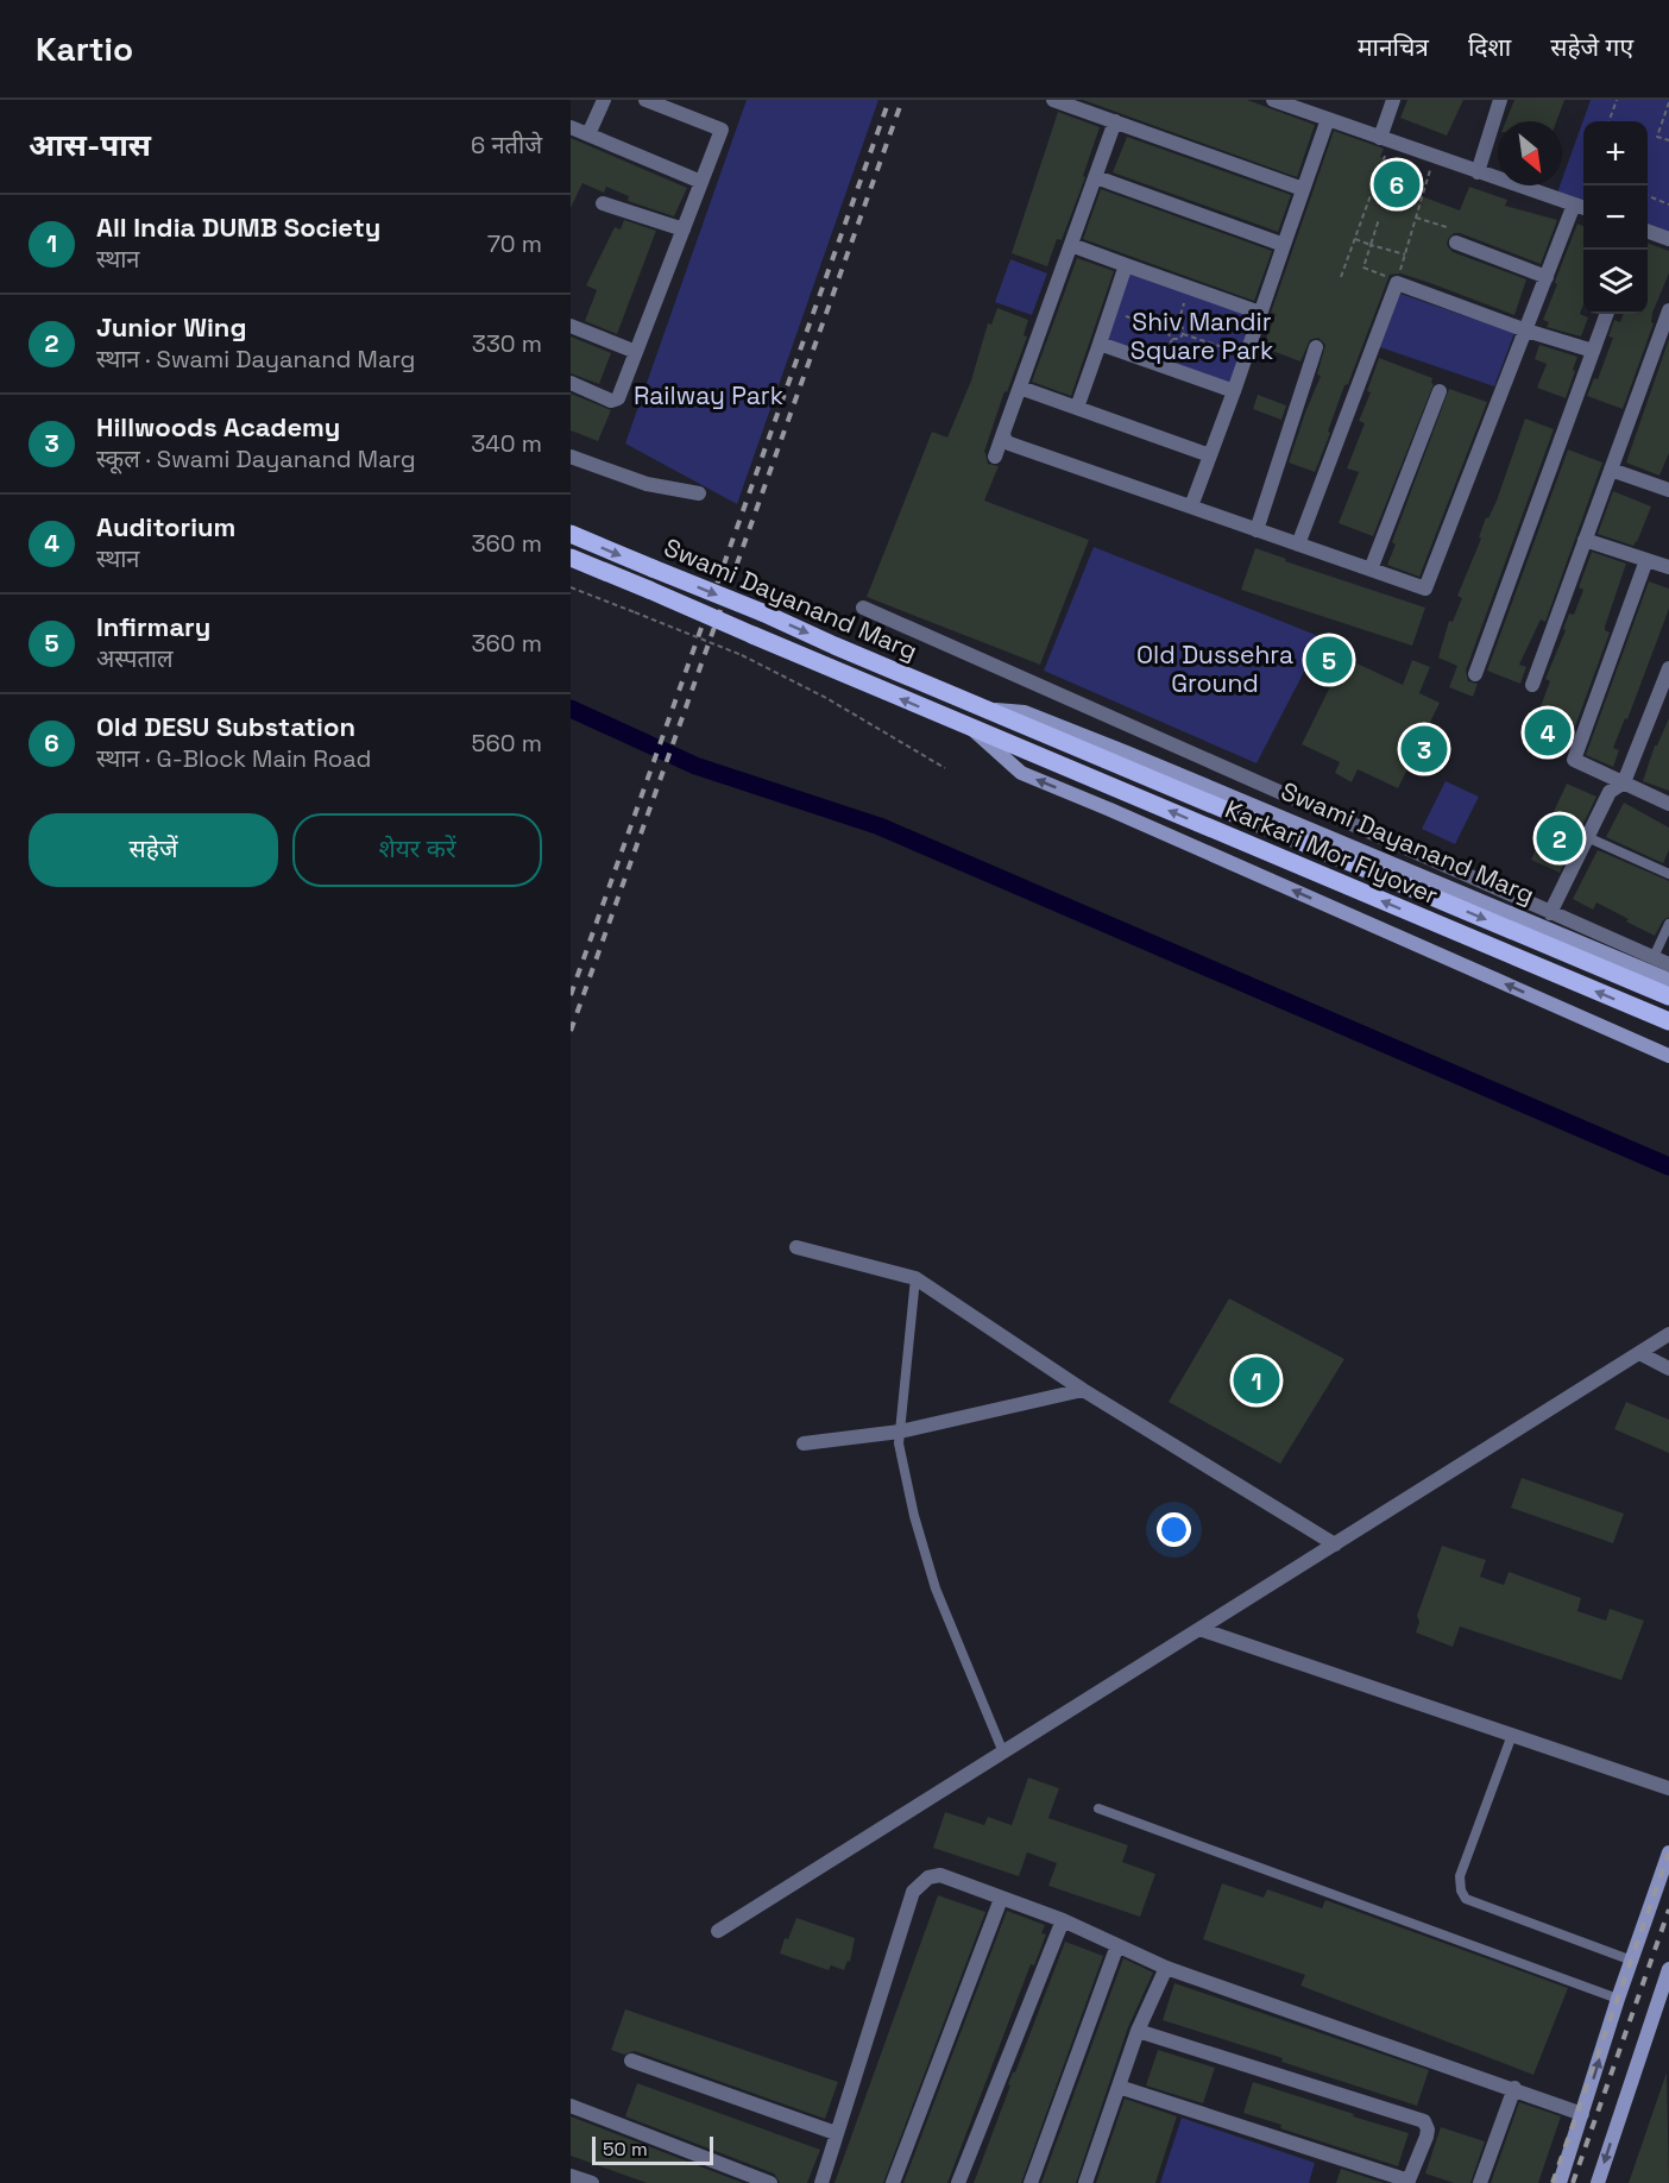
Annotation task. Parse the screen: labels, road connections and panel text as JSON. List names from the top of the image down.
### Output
{
  "streets": {
    "main road": ["Swami Dayanand Marg", "Karkari Mor Flyover"]
  },
  "crossings": [
    ["Swami Dayanand Marg", "Karkari Mor Flyover"]
  ],
  "parks": ["Shiv Mandir Square Park", "Railway Park", "Old Dussehra Ground"],
  "scale_bar": "50 m",
  "north": "bottom right",
  "page": {
    "header": "Kartio",
    "nav": ["मानचित्र", "दिशा", "सहेजे गए"],
    "heading": ["आस-पास", "6 नतीजे"],
    "map_buttons": ["+", "−"],
    "pins": [
      "6",
      "5",
      "4",
      "3",
      "2",
      "1"
    ],
    "list": [
      {
        "mark": "1",
        "name": "All India DUMB Society",
        "note": "स्थान",
        "value": "70 m"
      },
      {
        "mark": "2",
        "name": "Junior Wing",
        "note": "स्थान · Swami Dayanand Marg",
        "value": "330 m"
      },
      {
        "mark": "3",
        "name": "Hillwoods Academy",
        "note": "स्कूल · Swami Dayanand Marg",
        "value": "340 m"
      },
      {
        "mark": "4",
        "name": "Auditorium",
        "note": "स्थान",
        "value": "360 m"
      },
      {
        "mark": "5",
        "name": "Infirmary",
        "note": "अस्पताल",
        "value": "360 m"
      },
      {
        "mark": "6",
        "name": "Old DESU Substation",
        "note": "स्थान · G-Block Main Road",
        "value": "560 m"
      }
    ],
    "buttons": ["सहेजें", "शेयर करें"],
    "scale": "50 m"
  }
}
